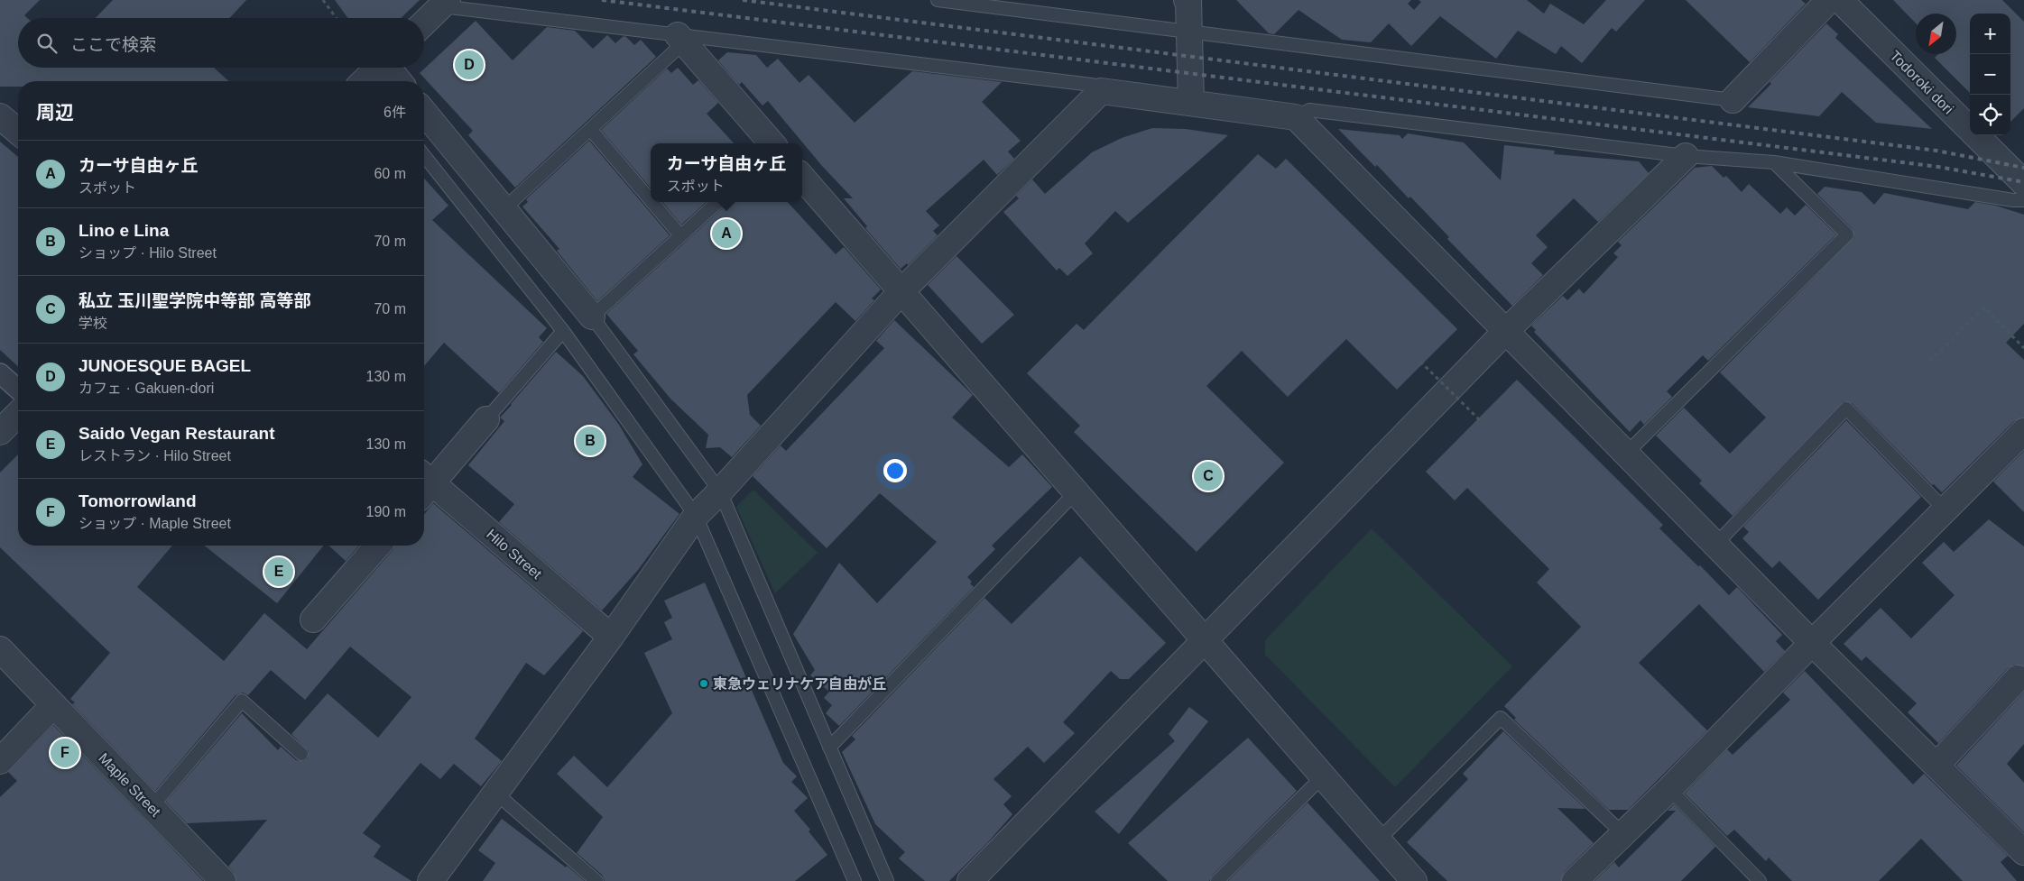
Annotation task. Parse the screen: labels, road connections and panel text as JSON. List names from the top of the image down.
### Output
{
  "streets": {
    "street": ["Todoroki dori", "Hilo Street", "Maple Street"]
  },
  "places": ["東急ウェリナケア自由が丘"],
  "north": "bottom left",
  "page": {
    "map_buttons": ["+", "−"],
    "search": "ここで検索",
    "pins": [
      "D",
      "A",
      "B",
      "C",
      "E",
      "F"
    ],
    "heading": ["周辺", "6件"],
    "list": [
      {
        "mark": "A",
        "name": "カーサ自由ヶ丘",
        "note": "スポット",
        "value": "60 m"
      },
      {
        "mark": "B",
        "name": "Lino e Lina",
        "note": "ショップ · Hilo Street",
        "value": "70 m"
      },
      {
        "mark": "C",
        "name": "私立 玉川聖学院中等部 高等部",
        "note": "学校",
        "value": "70 m"
      },
      {
        "mark": "D",
        "name": "JUNOESQUE BAGEL",
        "note": "カフェ · Gakuen-dori",
        "value": "130 m"
      },
      {
        "mark": "E",
        "name": "Saido Vegan Restaurant",
        "note": "レストラン · Hilo Street",
        "value": "130 m"
      },
      {
        "mark": "F",
        "name": "Tomorrowland",
        "note": "ショップ · Maple Street",
        "value": "190 m"
      }
    ],
    "popup": ["カーサ自由ヶ丘", "スポット"]
  }
}
